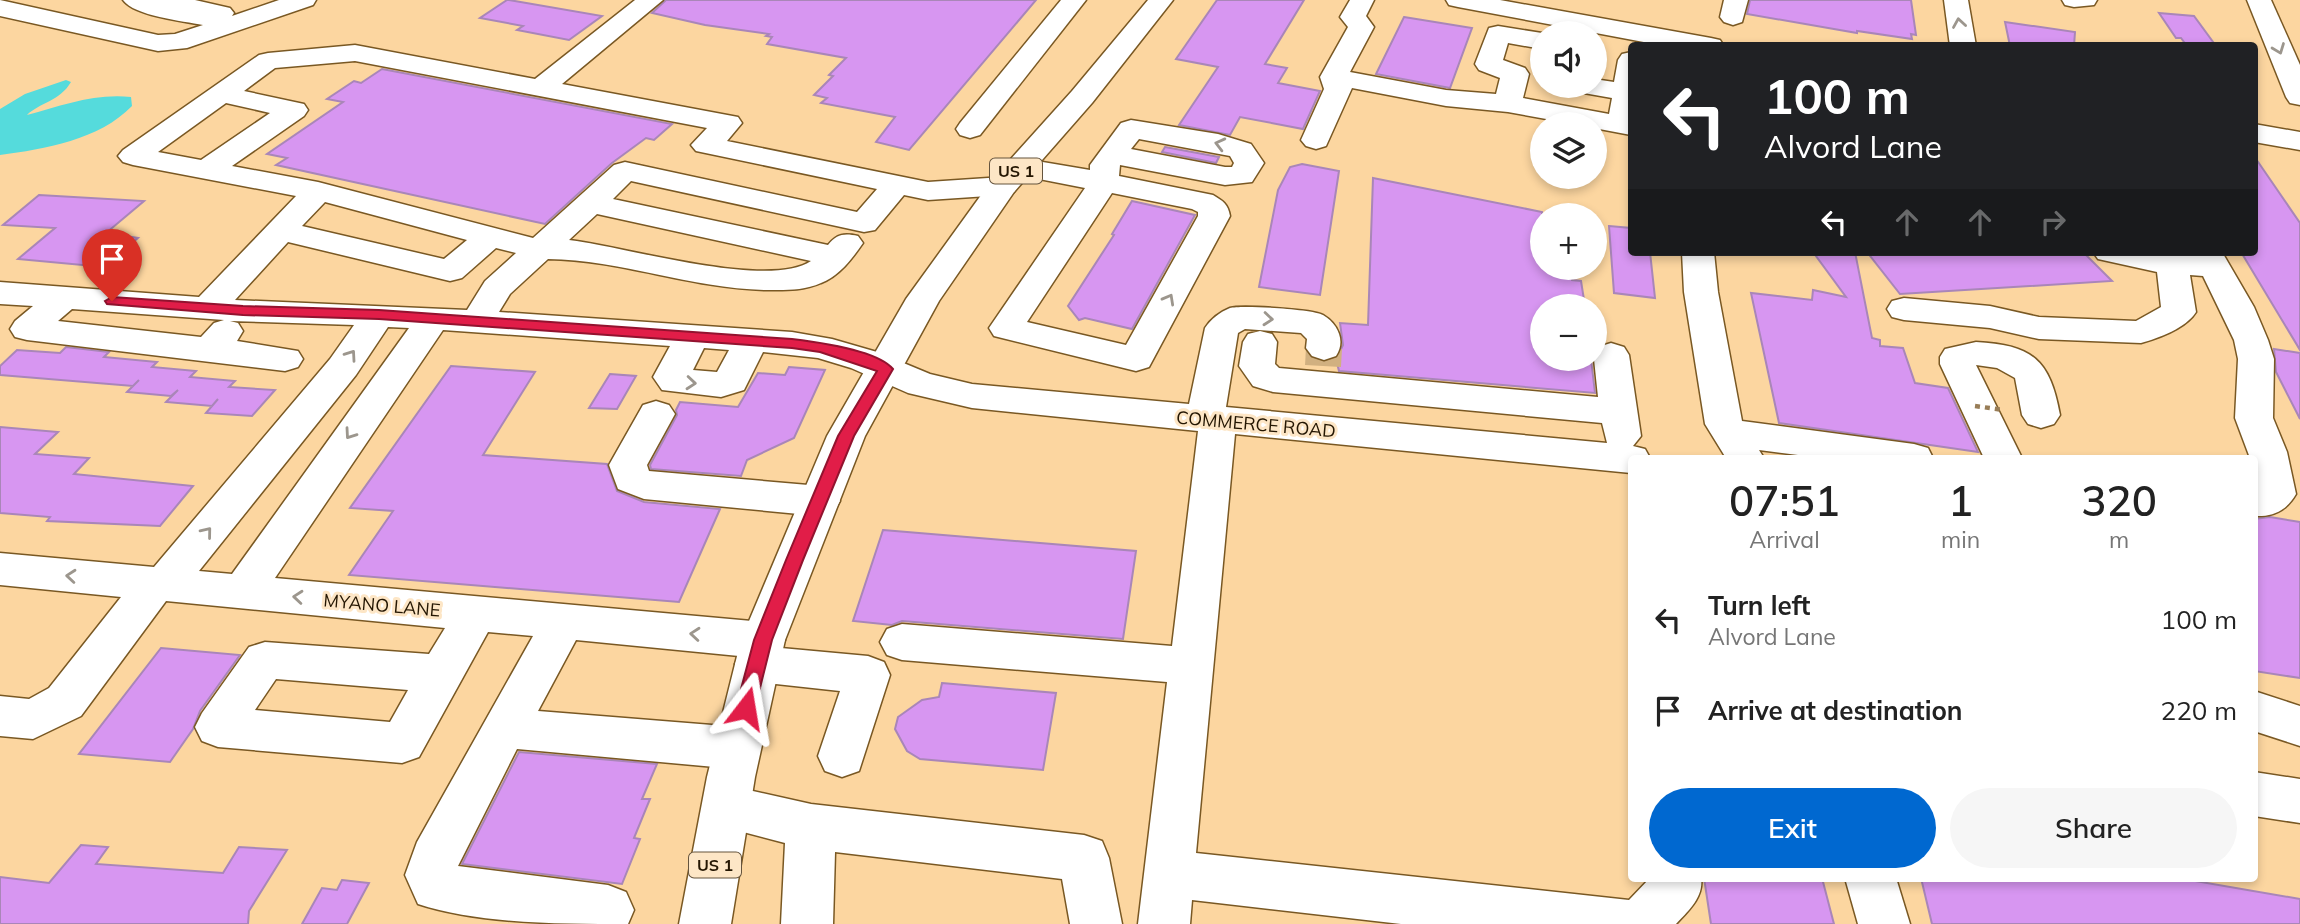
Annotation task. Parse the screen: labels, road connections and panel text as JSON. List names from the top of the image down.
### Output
{
  "streets": {
    "street": ["US 1", "COMMERCE ROAD", "MYANO LANE"]
  },
  "crossings": [
    ["US 1", "COMMERCE ROAD"],
    ["US 1", "MYANO LANE"]
  ],
  "page": {
    "map_buttons": ["+", "−"],
    "turn": ["100 m", "Alvord Lane"],
    "eta": [
      "07:51",
      "Arrival",
      "1",
      "min",
      "320",
      "m"
    ],
    "list": [
      {
        "name": "Turn left",
        "note": "Alvord Lane",
        "value": "100 m"
      },
      {
        "name": "Arrive at destination",
        "value": "220 m"
      }
    ],
    "buttons": ["Exit", "Share"]
  }
}
